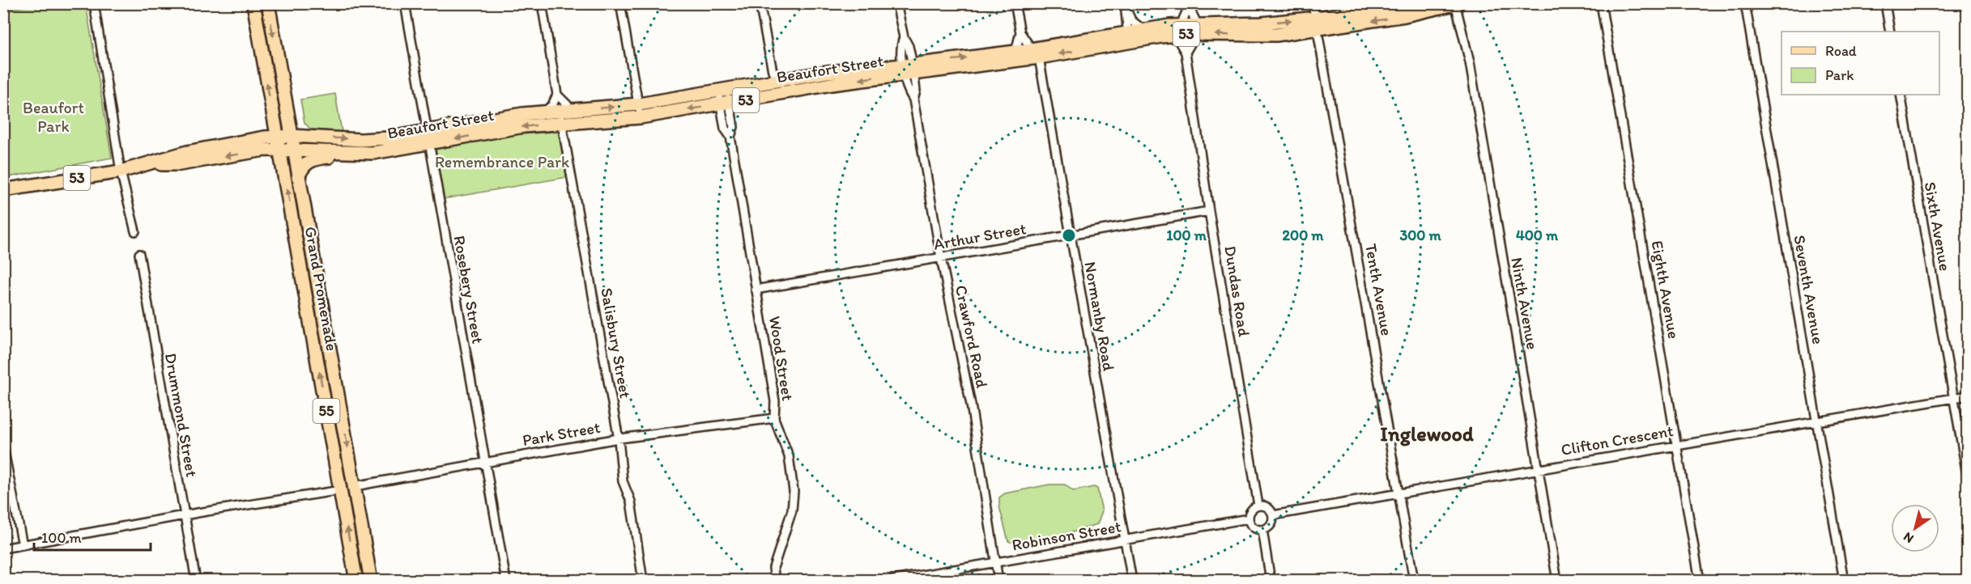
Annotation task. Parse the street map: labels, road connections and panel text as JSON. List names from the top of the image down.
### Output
{
  "streets": {
    "main road": [
      "53",
      "Beaufort Street",
      "Grand Promenade",
      "55"
    ],
    "street": [
      "Sixth Avenue",
      "Arthur Street",
      "Rosebery Street",
      "Tenth Avenue",
      "Eighth Avenue",
      "Seventh Avenue",
      "Dundas Road",
      "Ninth Avenue",
      "Normanby Road",
      "Crawford Road",
      "Salisbury Street",
      "Wood Street",
      "Drummond Street",
      "Park Street",
      "Clifton Crescent",
      "Robinson Street"
    ]
  },
  "crossings": [
    ["Beaufort Street", "Grand Promenade"],
    ["Beaufort Street", "Rosebery Street"],
    ["Beaufort Street", "Tenth Avenue"],
    ["Beaufort Street", "Dundas Road"],
    ["Beaufort Street", "Ninth Avenue"],
    ["Beaufort Street", "Normanby Road"],
    ["Beaufort Street", "Crawford Road"],
    ["Beaufort Street", "Salisbury Street"],
    ["Beaufort Street", "Wood Street"],
    ["Sixth Avenue", "Clifton Crescent"],
    ["Arthur Street", "Dundas Road"],
    ["Arthur Street", "Normanby Road"],
    ["Arthur Street", "Crawford Road"],
    ["Arthur Street", "Wood Street"],
    ["Grand Promenade", "Park Street"],
    ["Rosebery Street", "Park Street"],
    ["Tenth Avenue", "Clifton Crescent"],
    ["Eighth Avenue", "Clifton Crescent"],
    ["Seventh Avenue", "Clifton Crescent"],
    ["Dundas Road", "Clifton Crescent"],
    ["Dundas Road", "Robinson Street"],
    ["Ninth Avenue", "Clifton Crescent"],
    ["Normanby Road", "Robinson Street"],
    ["Crawford Road", "Robinson Street"],
    ["Salisbury Street", "Park Street"],
    ["Wood Street", "Park Street"],
    ["Clifton Crescent", "Robinson Street"]
  ],
  "districts": ["Inglewood"],
  "parks": ["Beaufort Park", "Remembrance Park"],
  "legend": ["Road", "Park"],
  "scale_bar": "100 m",
  "north": "bottom left",
  "rings": [
    "100 m",
    "200 m",
    "300 m",
    "400 m"
  ]
}
